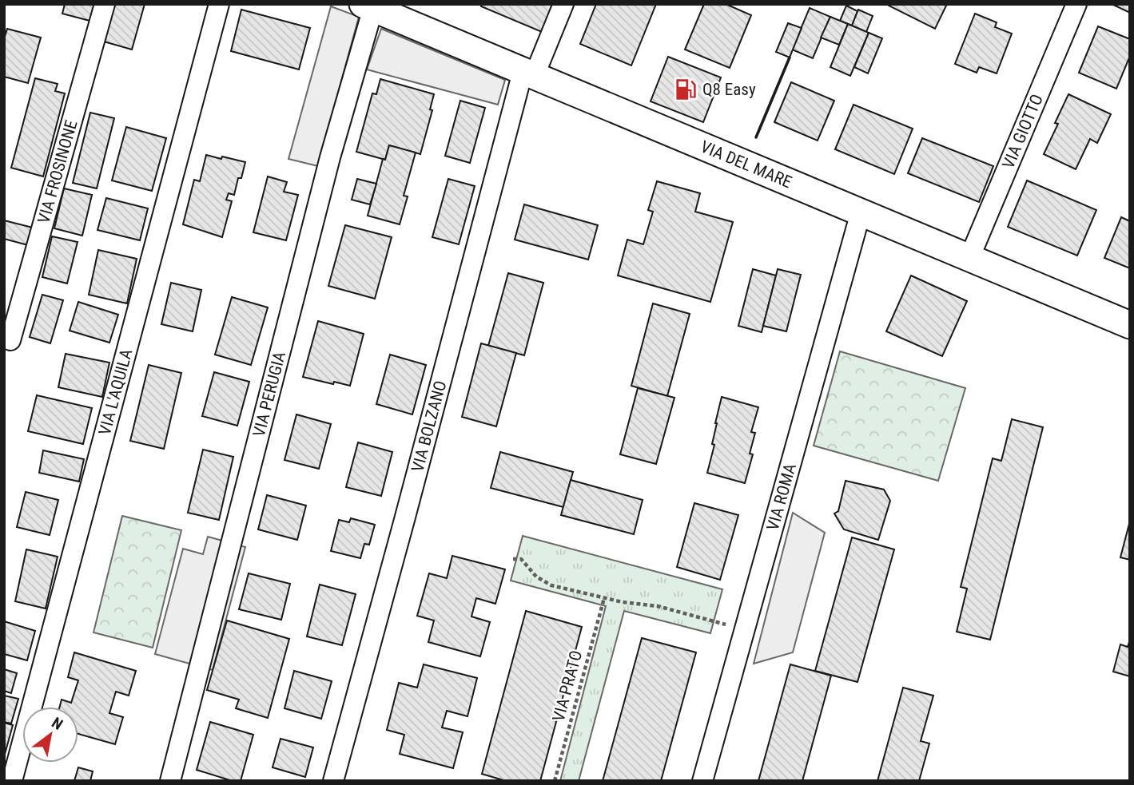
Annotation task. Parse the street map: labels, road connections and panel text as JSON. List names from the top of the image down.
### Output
{
  "streets": {
    "main road": ["VIA DEL MARE"],
    "street": [
      "VIA GIOTTO",
      "VIA FROSINONE",
      "VIA L'AQUILA",
      "VIA PERUGIA",
      "VIA BOLZANO",
      "VIA ROMA"
    ],
    "path": ["VIA PRATO"]
  },
  "crossings": [
    ["VIA GIOTTO", "VIA DEL MARE"],
    ["VIA DEL MARE", "VIA PERUGIA"],
    ["VIA DEL MARE", "VIA BOLZANO"],
    ["VIA DEL MARE", "VIA ROMA"]
  ],
  "places": {
    "fuel station": ["Q8 Easy"]
  },
  "north": "top right"
}
